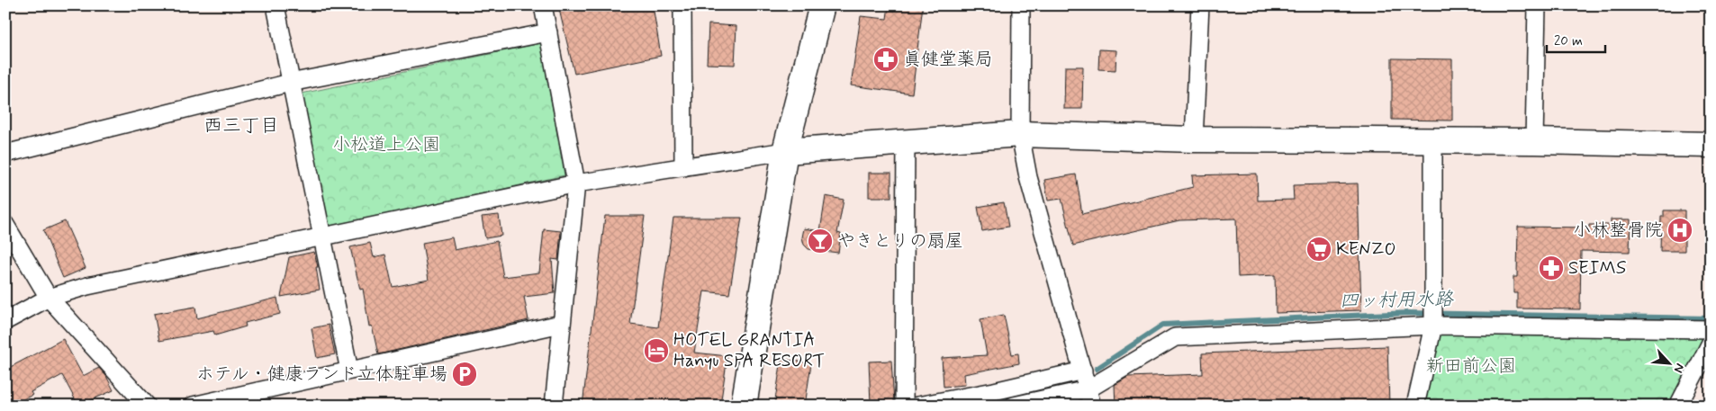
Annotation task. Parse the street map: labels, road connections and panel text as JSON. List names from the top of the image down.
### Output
{
  "districts": ["西三丁目"],
  "water": ["四ッ村用水路"],
  "parks": ["小松道上公園", "新田前公園"],
  "places": {
    "pharmacy": ["眞健堂薬局", "SEIMS"],
    "hospital": ["小林整骨院"],
    "bar": ["やきとりの扇屋"],
    "supermarket": ["KENZO"],
    "hotel": ["HOTEL GRANTIA Hanyu SPA RESORT"],
    "parking": ["ホテル・健康ランド立体駐車場"]
  },
  "scale_bar": "20 m",
  "north": "bottom right"
}
